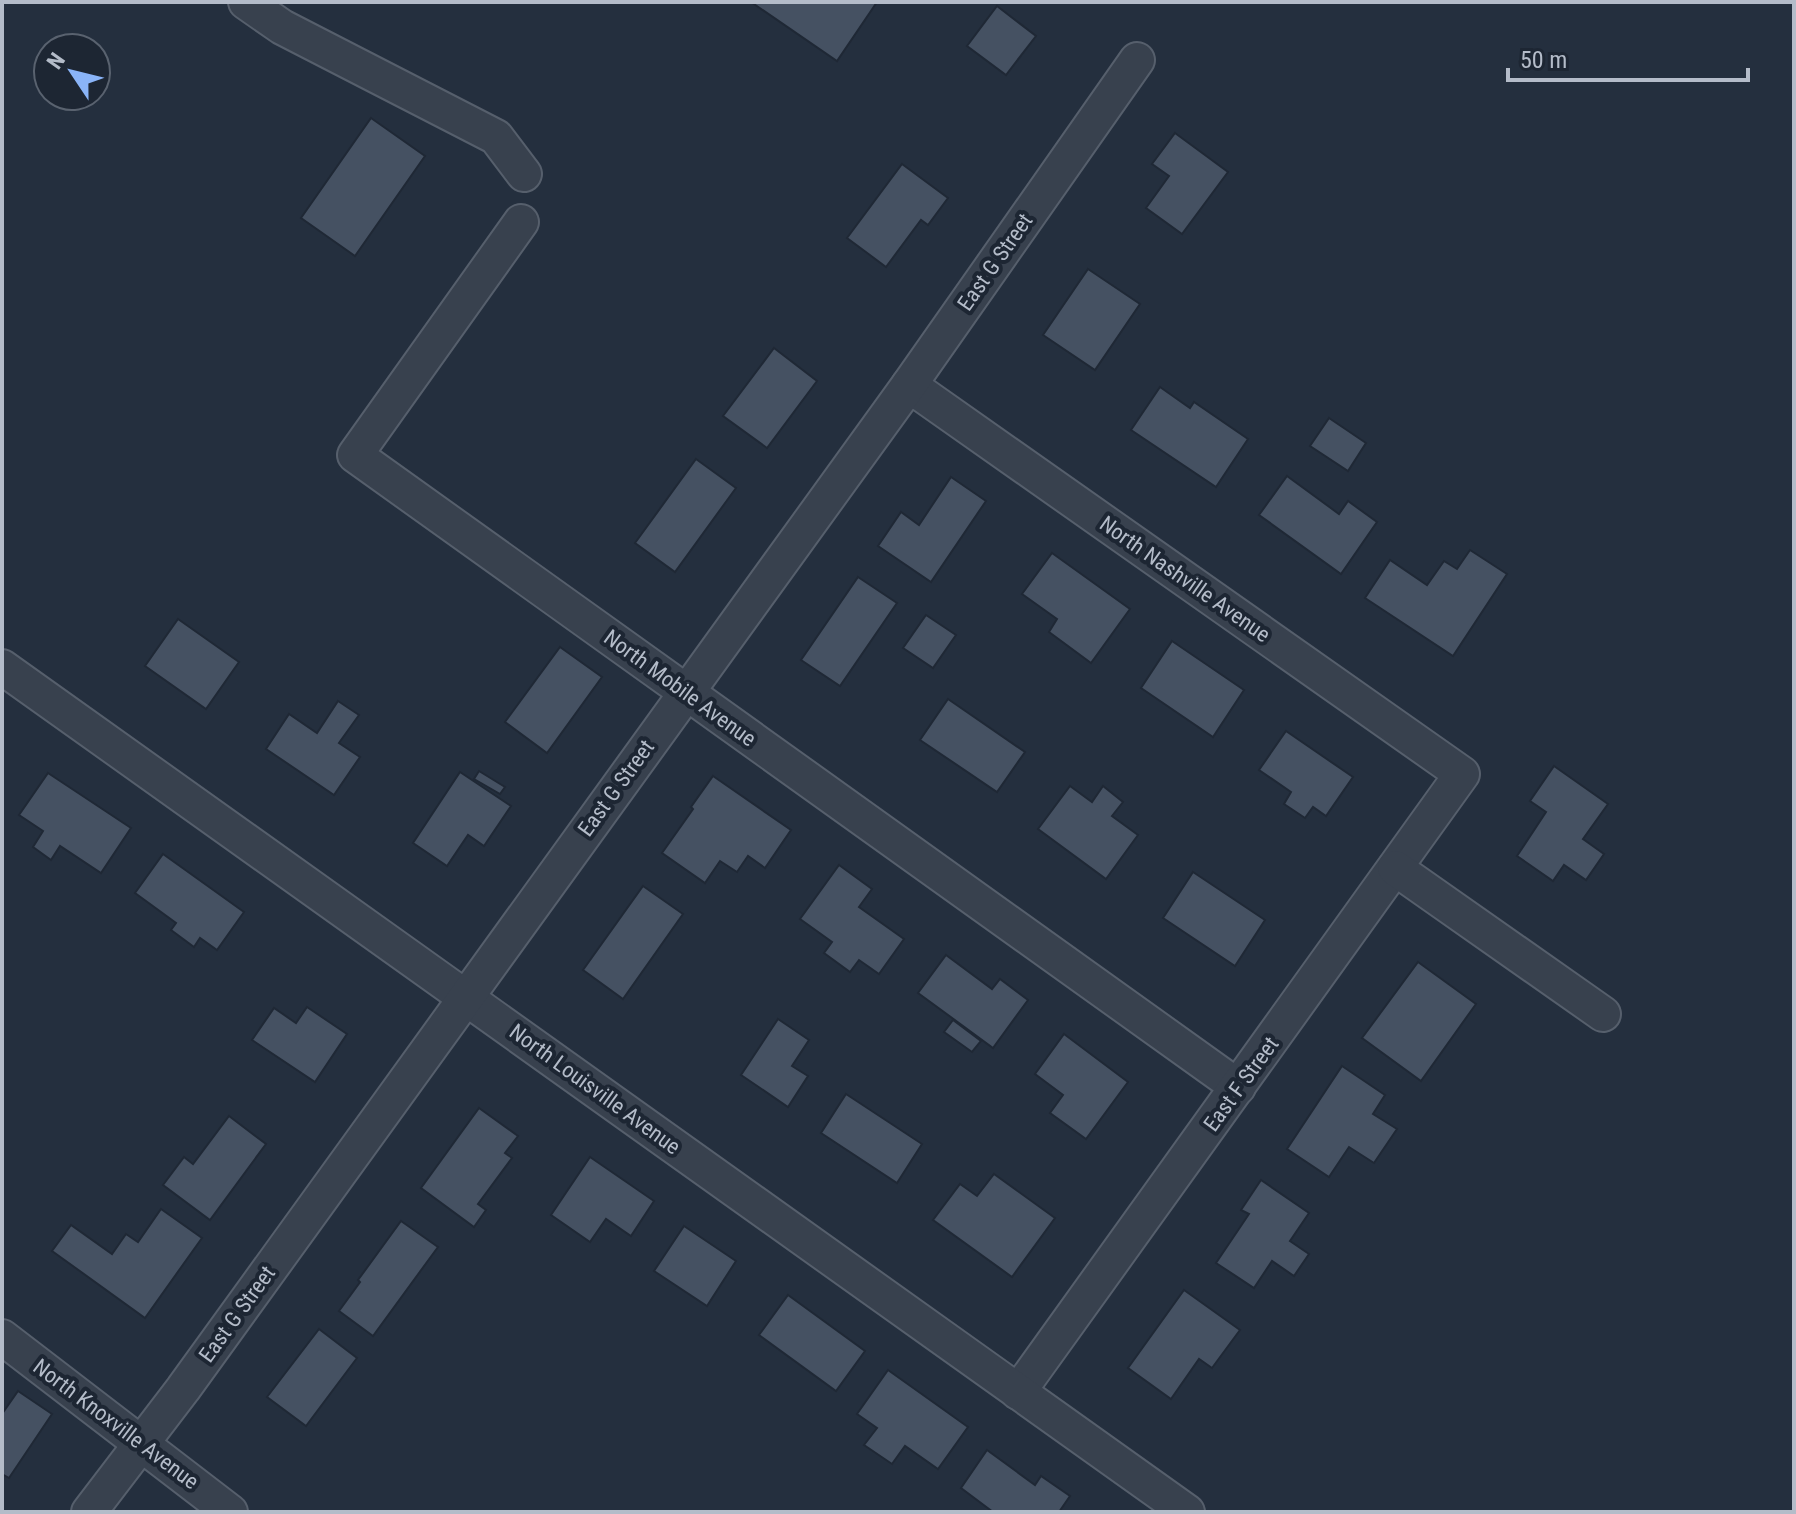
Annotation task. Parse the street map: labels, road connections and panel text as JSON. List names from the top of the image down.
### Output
{
  "streets": {
    "street": [
      "East G Street",
      "North Nashville Avenue",
      "North Mobile Avenue",
      "East F Street",
      "North Louisville Avenue",
      "North Knoxville Avenue"
    ]
  },
  "crossings": [
    ["East G Street", "North Nashville Avenue"],
    ["East G Street", "North Mobile Avenue"],
    ["East G Street", "North Louisville Avenue"],
    ["East G Street", "North Knoxville Avenue"],
    ["North Nashville Avenue", "East F Street"],
    ["North Mobile Avenue", "East F Street"],
    ["East F Street", "North Louisville Avenue"]
  ],
  "scale_bar": "50 m",
  "north": "top left"
}
